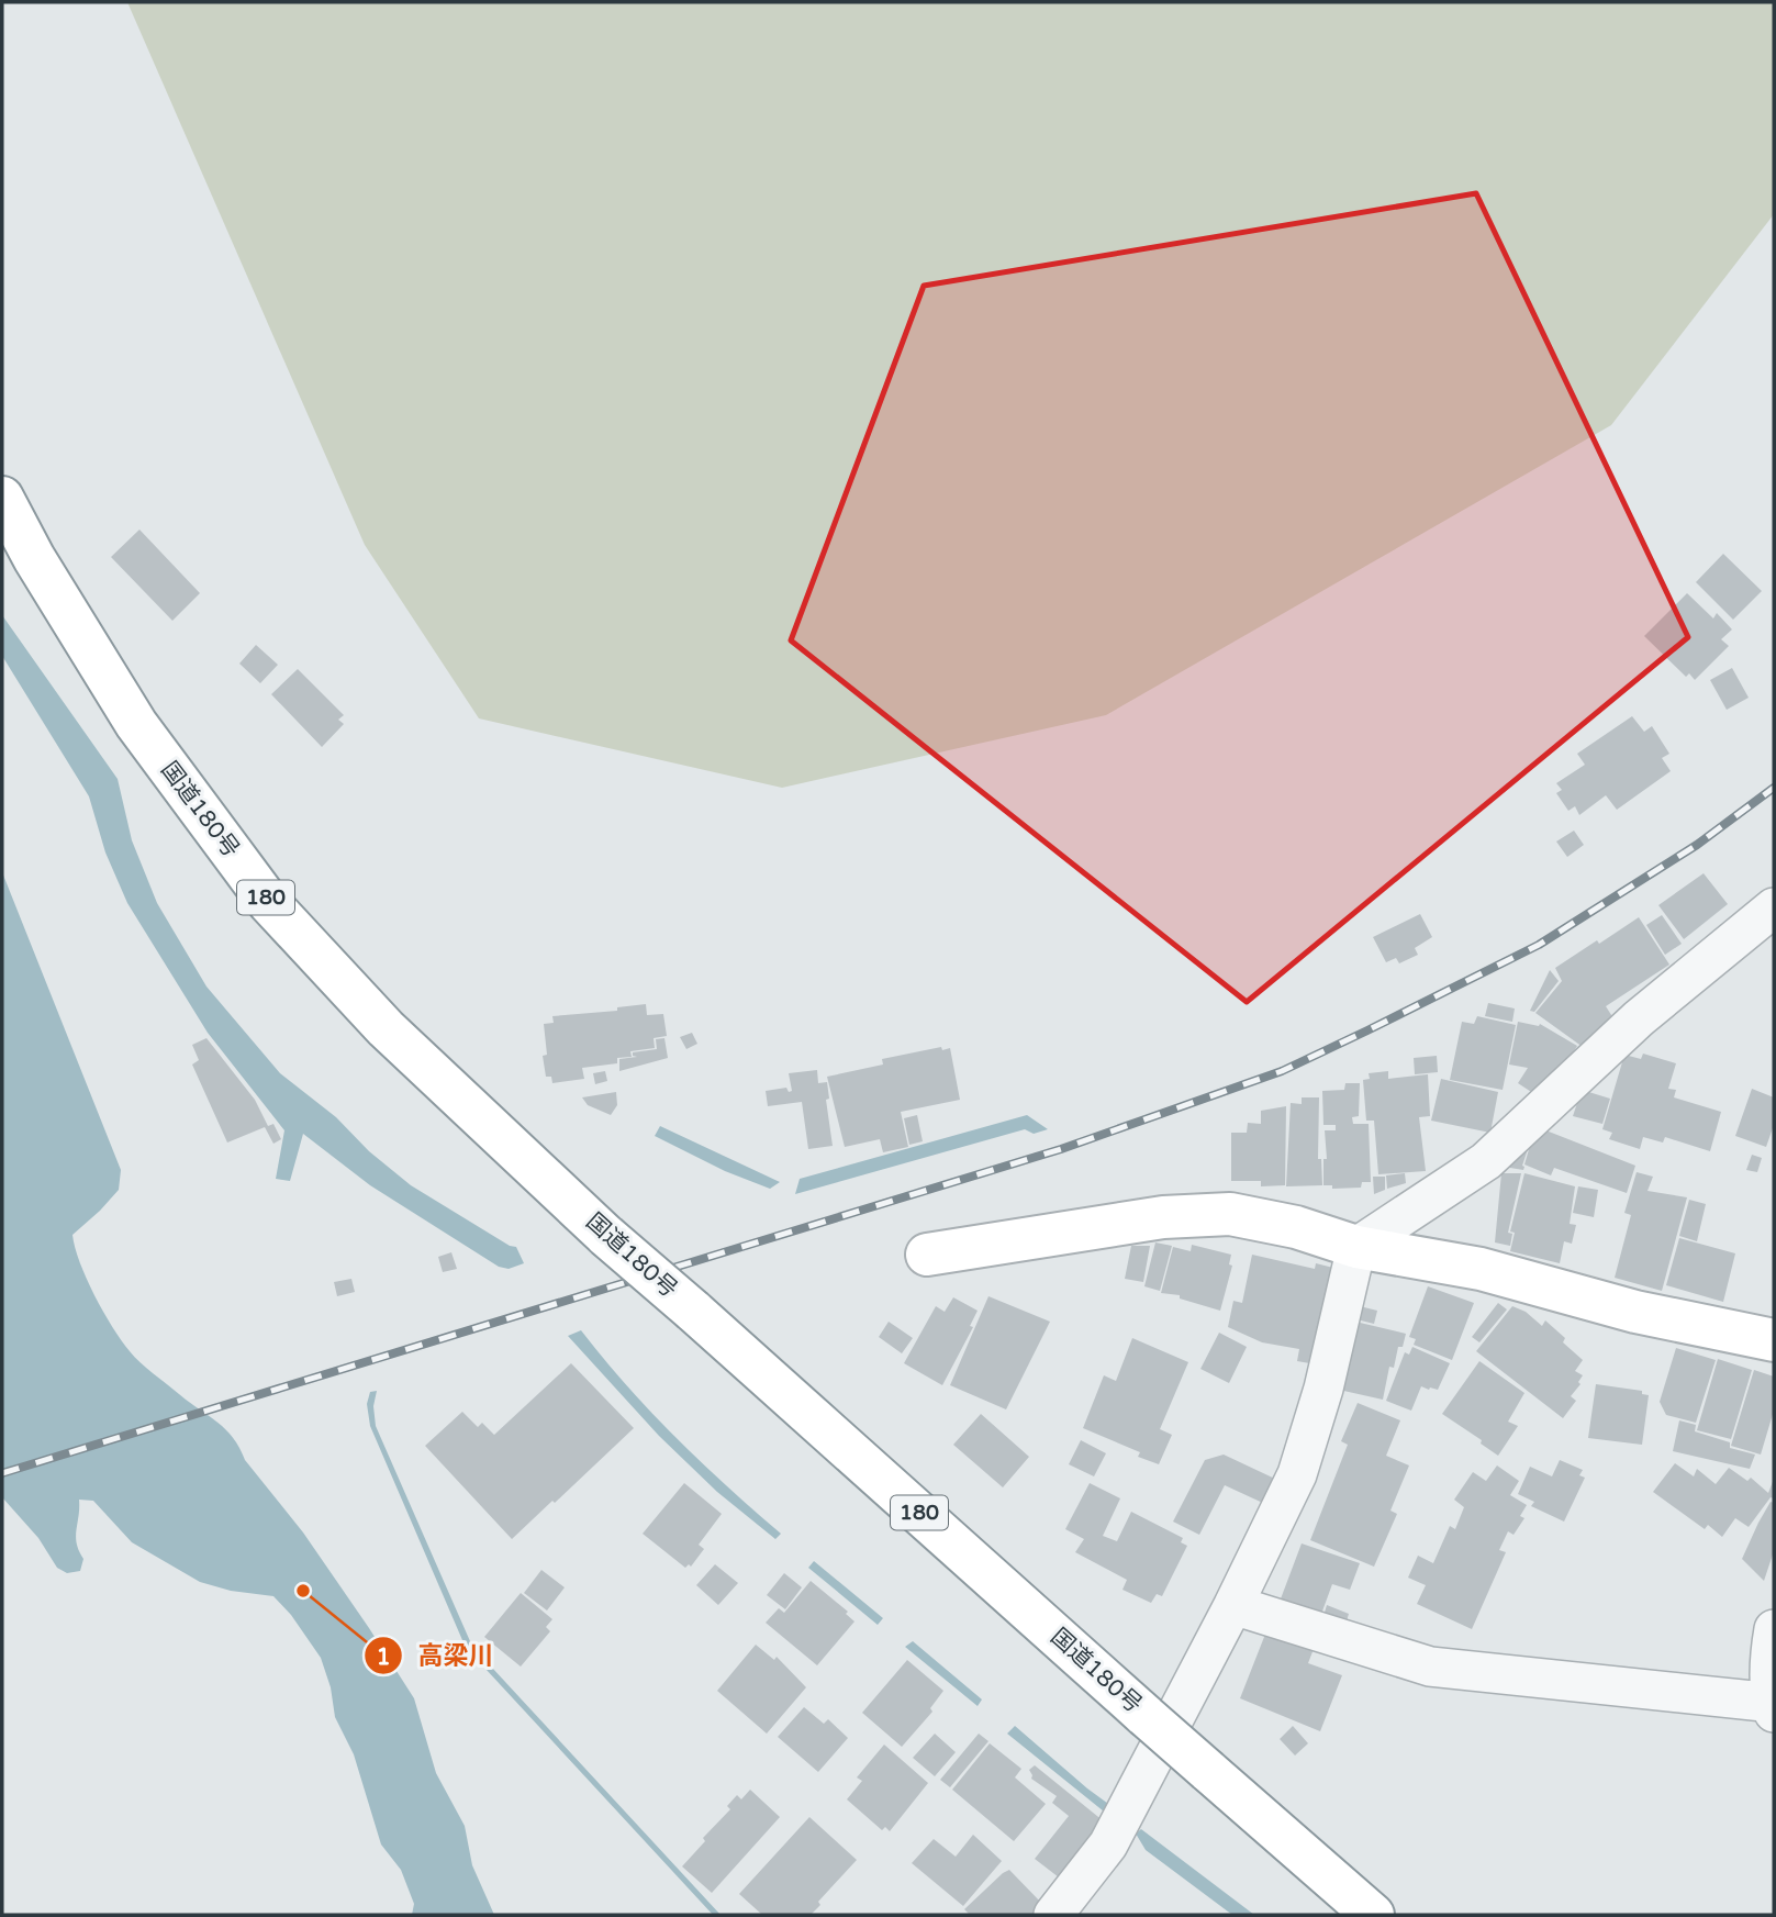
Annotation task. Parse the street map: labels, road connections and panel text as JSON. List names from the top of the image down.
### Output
{
  "streets": {
    "main road": ["国道180号", "180"]
  },
  "places": ["高梁川"]
}
